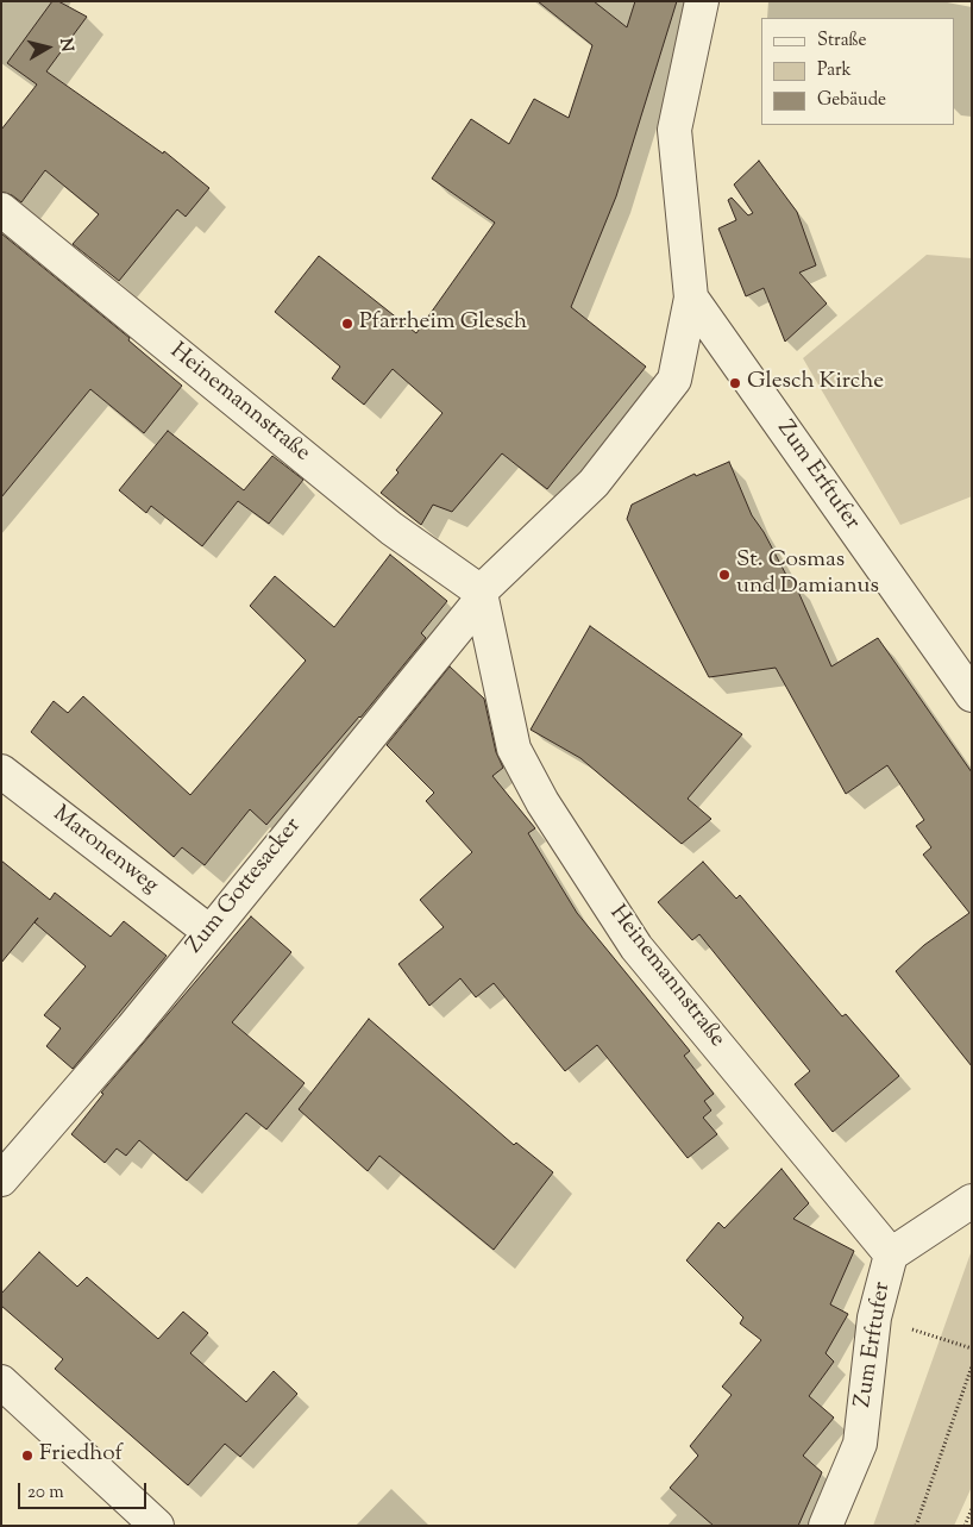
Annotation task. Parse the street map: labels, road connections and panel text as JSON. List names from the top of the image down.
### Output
{
  "streets": {
    "street": [
      "Heinemannstraße",
      "Zum Erftufer",
      "Maronenweg",
      "Zum Gottesacker"
    ]
  },
  "crossings": [
    ["Heinemannstraße", "Zum Erftufer"],
    ["Heinemannstraße", "Zum Gottesacker"],
    ["Zum Erftufer", "Zum Gottesacker"],
    ["Maronenweg", "Zum Gottesacker"]
  ],
  "places": [
    "Pfarrheim Glesch",
    "Glesch Kirche",
    "St. Cosmas und Damianus",
    "Friedhof"
  ],
  "legend": ["Straße", "Park", "Gebäude"],
  "scale_bar": "20 m",
  "north": "right"
}
